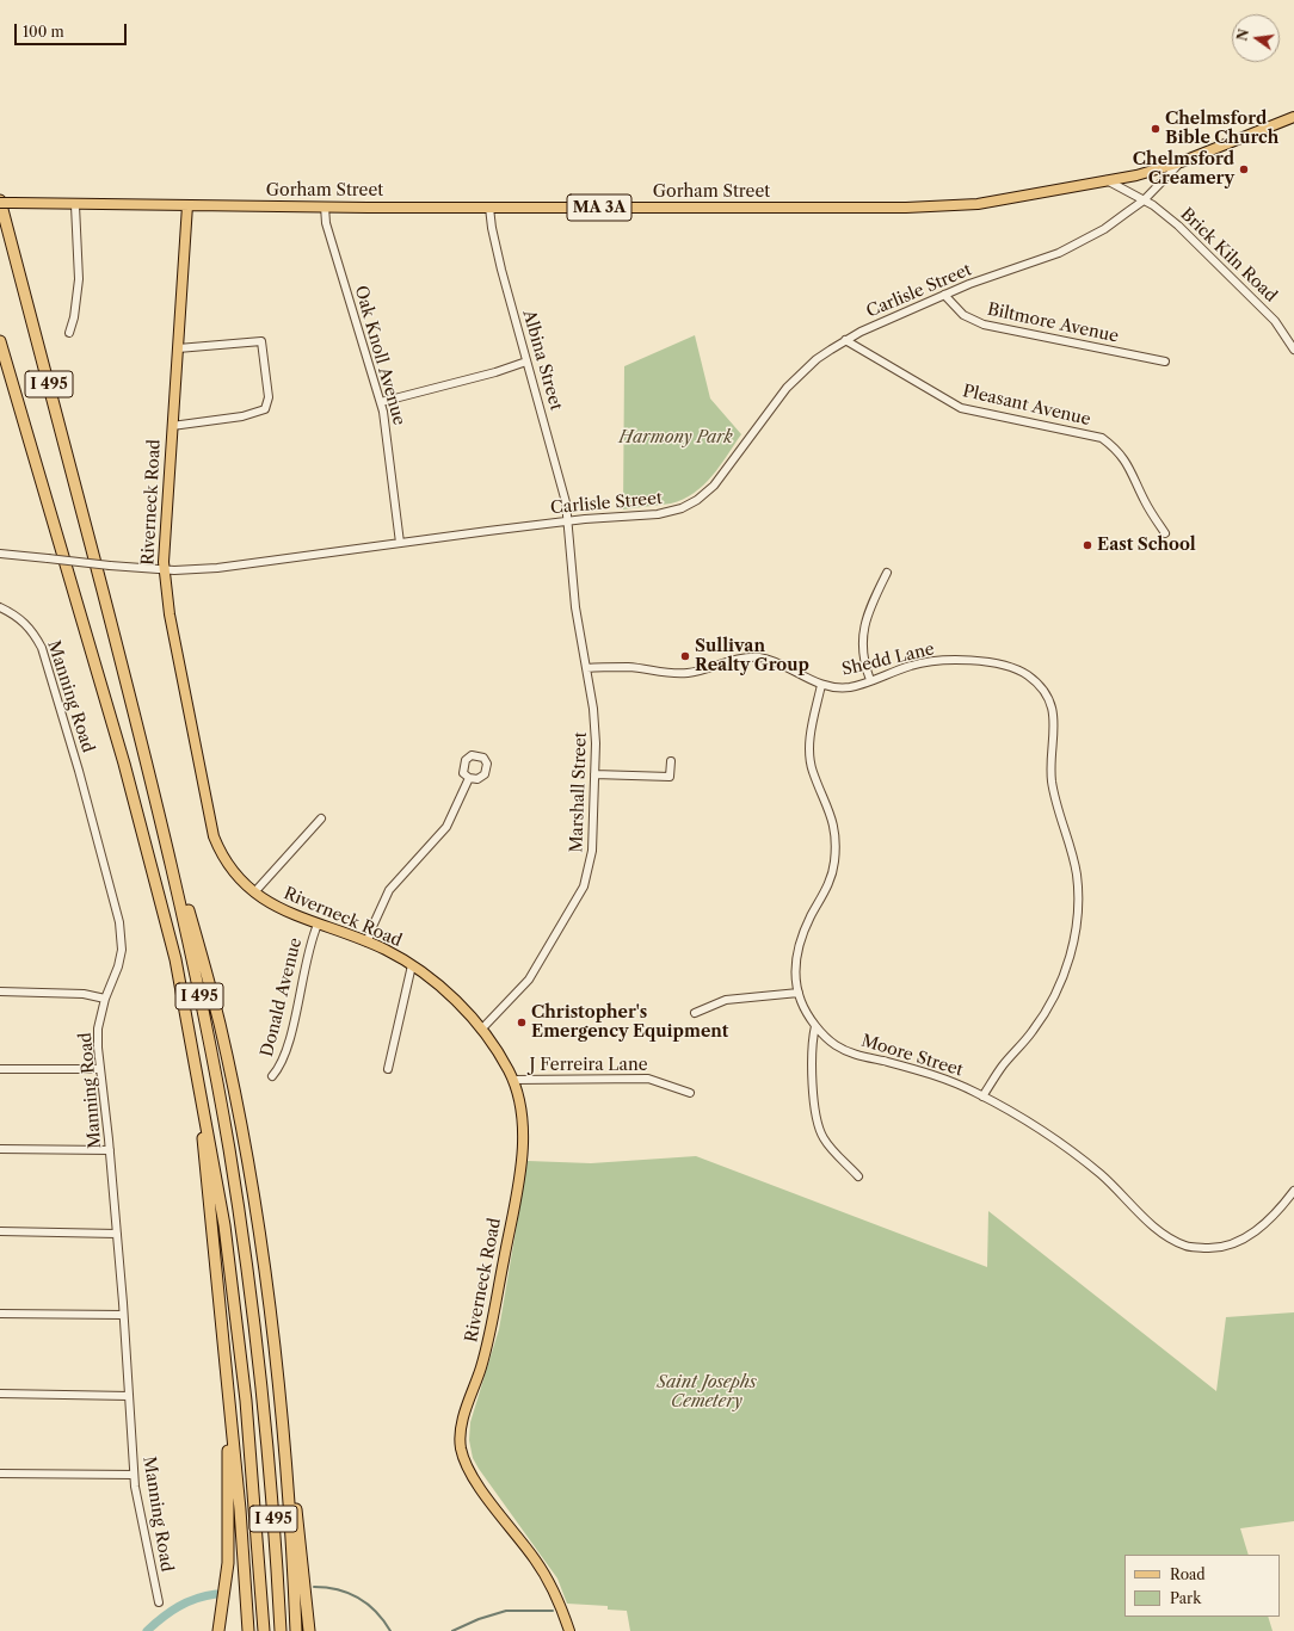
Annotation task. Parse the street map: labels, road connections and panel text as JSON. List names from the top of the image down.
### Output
{
  "streets": {
    "highway": ["I 495"],
    "main road": ["Gorham Street", "MA 3A", "Riverneck Road"],
    "street": [
      "Brick Kiln Road",
      "Carlisle Street",
      "Biltmore Avenue",
      "Oak Knoll Avenue",
      "Albina Street",
      "Pleasant Avenue",
      "Shedd Lane",
      "Manning Road",
      "Marshall Street",
      "Donald Avenue",
      "Moore Street",
      "J Ferreira Lane"
    ]
  },
  "crossings": [
    ["Gorham Street", "Brick Kiln Road"],
    ["Gorham Street", "Carlisle Street"],
    ["Gorham Street", "Oak Knoll Avenue"],
    ["Gorham Street", "Albina Street"],
    ["Gorham Street", "I 495"],
    ["Gorham Street", "Riverneck Road"],
    ["Brick Kiln Road", "Carlisle Street"],
    ["Carlisle Street", "Biltmore Avenue"],
    ["Carlisle Street", "Oak Knoll Avenue"],
    ["Carlisle Street", "Albina Street"],
    ["Carlisle Street", "Pleasant Avenue"],
    ["Carlisle Street", "Riverneck Road"],
    ["Carlisle Street", "Marshall Street"],
    ["Albina Street", "Marshall Street"],
    ["Riverneck Road", "Marshall Street"],
    ["Riverneck Road", "Donald Avenue"],
    ["Riverneck Road", "J Ferreira Lane"],
    ["Shedd Lane", "Marshall Street"],
    ["Shedd Lane", "Moore Street"]
  ],
  "parks": ["Harmony Park", "Saint Josephs Cemetery"],
  "places": [
    "Chelmsford Bible Church",
    "Chelmsford Creamery",
    "East School",
    "Sullivan Realty Group",
    "Christopher's Emergency Equipment"
  ],
  "legend": ["Road", "Park"],
  "scale_bar": "100 m",
  "north": "left"
}
